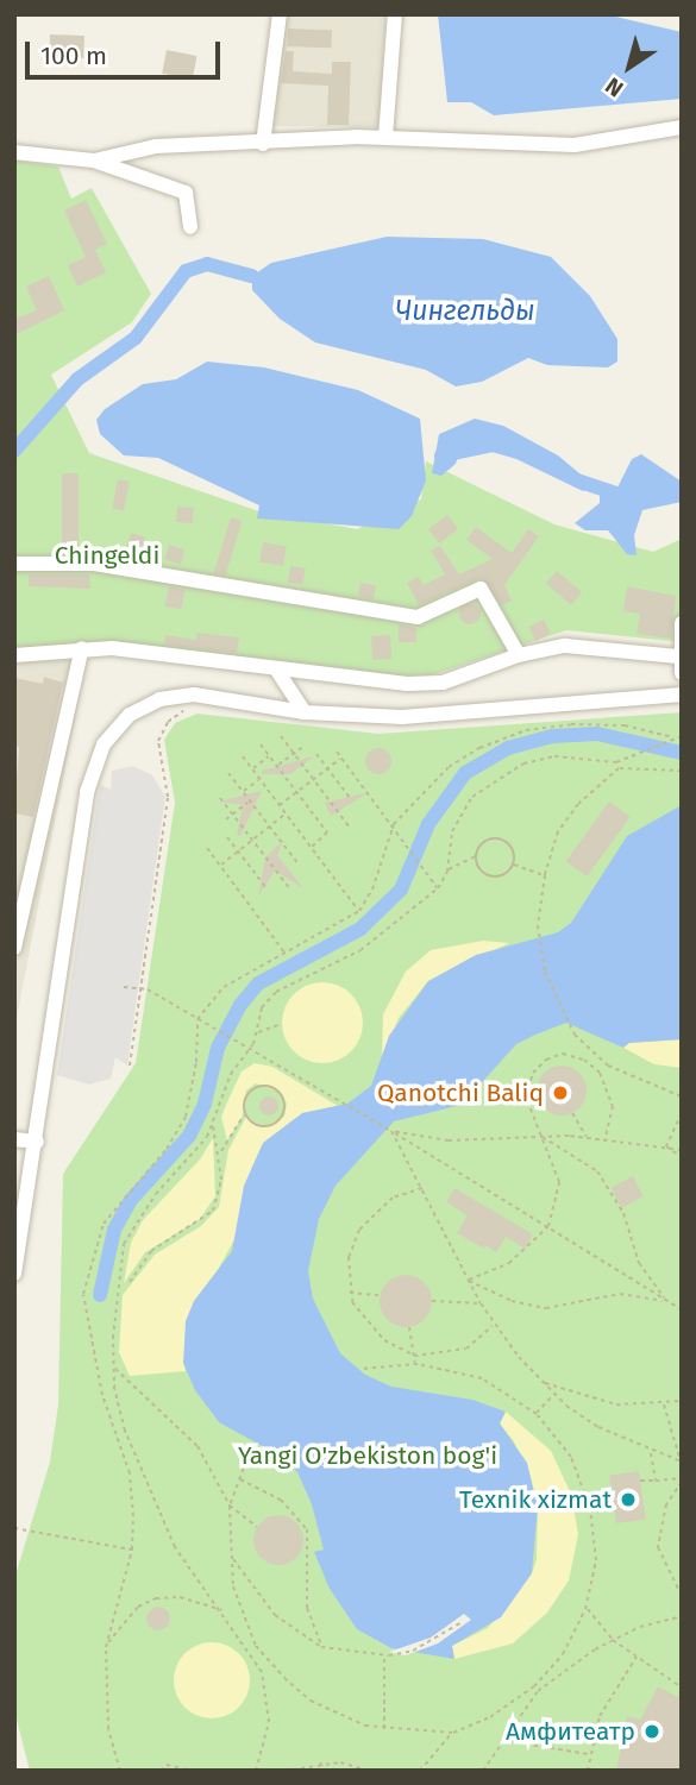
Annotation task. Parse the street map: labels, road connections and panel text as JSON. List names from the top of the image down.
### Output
{
  "water": ["Чингельды"],
  "parks": ["Chingeldi", "Yangi O'zbekiston bog'i"],
  "places": ["Qanotchi Baliq", "Texnik xizmat", "Амфитеатр"],
  "scale_bar": "100 m",
  "north": "bottom left"
}
